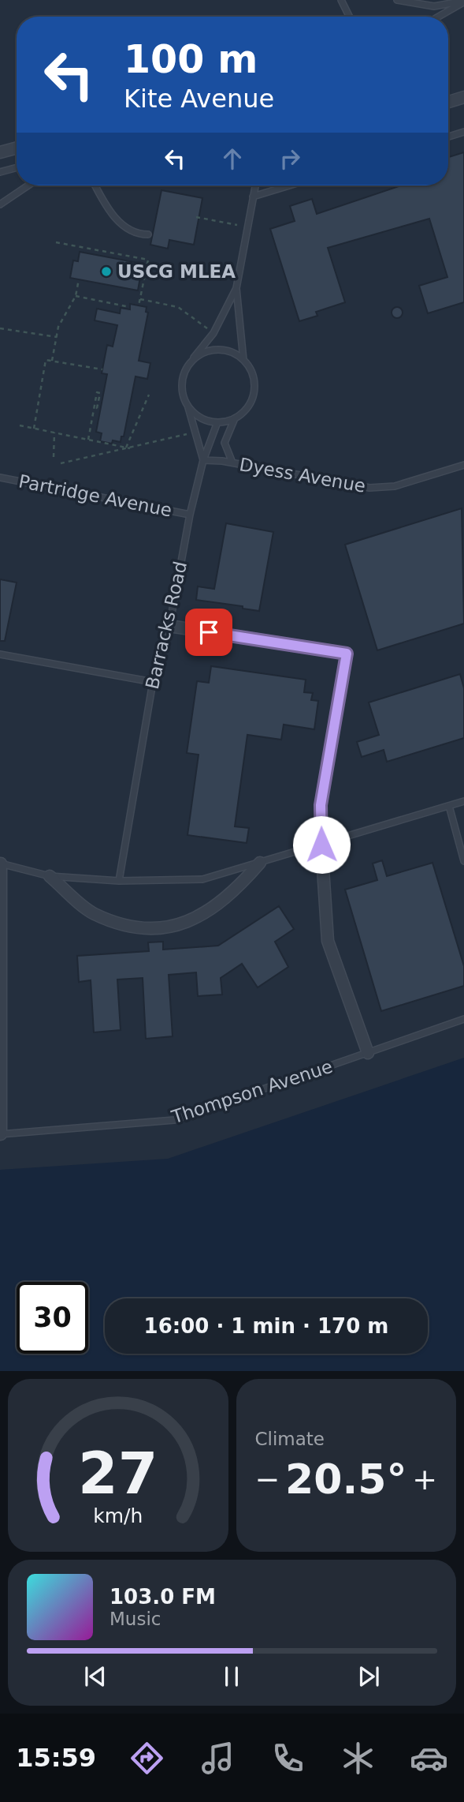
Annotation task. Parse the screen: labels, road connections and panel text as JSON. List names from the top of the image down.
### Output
{
  "streets": {
    "lane": [
      "Dyess Avenue",
      "Partridge Avenue",
      "Barracks Road",
      "Thompson Avenue"
    ]
  },
  "crossings": [
    ["Dyess Avenue", "Barracks Road"],
    ["Partridge Avenue", "Barracks Road"]
  ],
  "places": ["USCG MLEA"],
  "page": {
    "turn": ["100 m", "Kite Avenue"],
    "limit": "30",
    "trip": "16:00 · 1 min · 170 m",
    "tile": "Climate",
    "heat": ["−", "20.5°", "+"],
    "song": ["103.0 FM", "Music"],
    "tabs": "15:59",
    "gauge": ["27", "km/h"]
  }
}
